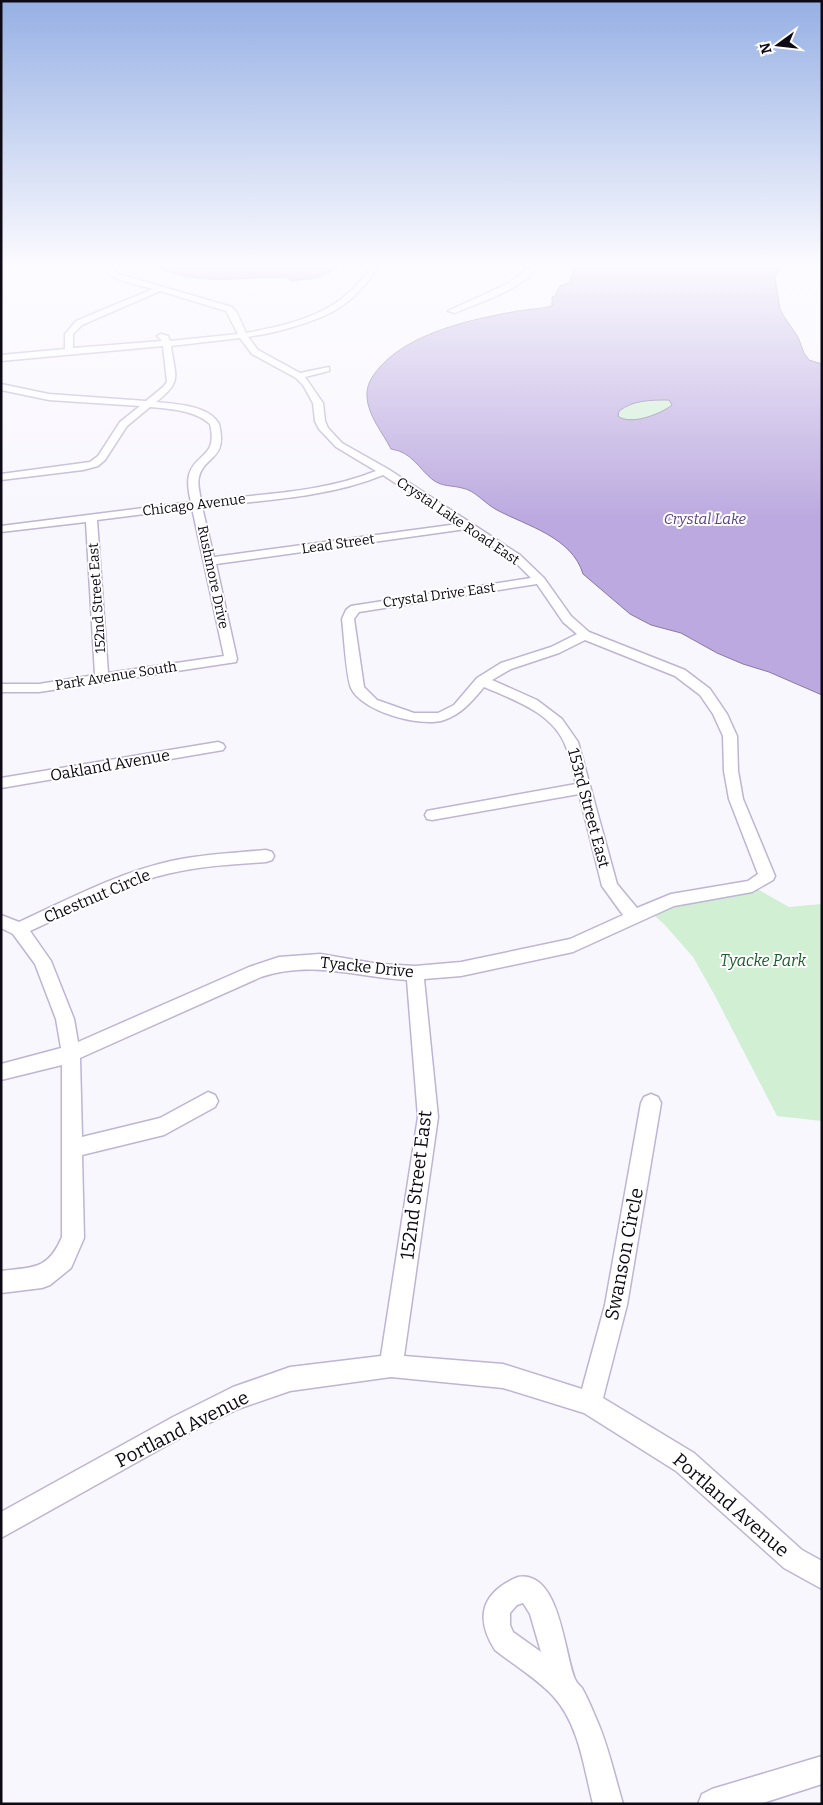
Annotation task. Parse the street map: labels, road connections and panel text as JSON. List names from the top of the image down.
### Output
{
  "streets": {
    "street": [
      "Chicago Avenue",
      "Crystal Lake Road East",
      "Lead Street",
      "Rushmore Drive",
      "Crystal Drive East",
      "152nd Street East",
      "Park Avenue South",
      "Oakland Avenue",
      "153rd Street East",
      "Chestnut Circle",
      "Tyacke Drive",
      "Swanson Circle",
      "Portland Avenue"
    ]
  },
  "crossings": [
    ["Chicago Avenue", "Crystal Lake Road East"],
    ["Chicago Avenue", "Rushmore Drive"],
    ["Chicago Avenue", "152nd Street East"],
    ["Crystal Lake Road East", "Lead Street"],
    ["Crystal Lake Road East", "Crystal Drive East"],
    ["Crystal Lake Road East", "Tyacke Drive"],
    ["Lead Street", "Rushmore Drive"],
    ["Rushmore Drive", "Park Avenue South"],
    ["152nd Street East", "Park Avenue South"],
    ["152nd Street East", "Tyacke Drive"],
    ["152nd Street East", "Portland Avenue"],
    ["153rd Street East", "Tyacke Drive"],
    ["Swanson Circle", "Portland Avenue"]
  ],
  "water": ["Crystal Lake"],
  "parks": ["Tyacke Park"],
  "north": "left"
}
